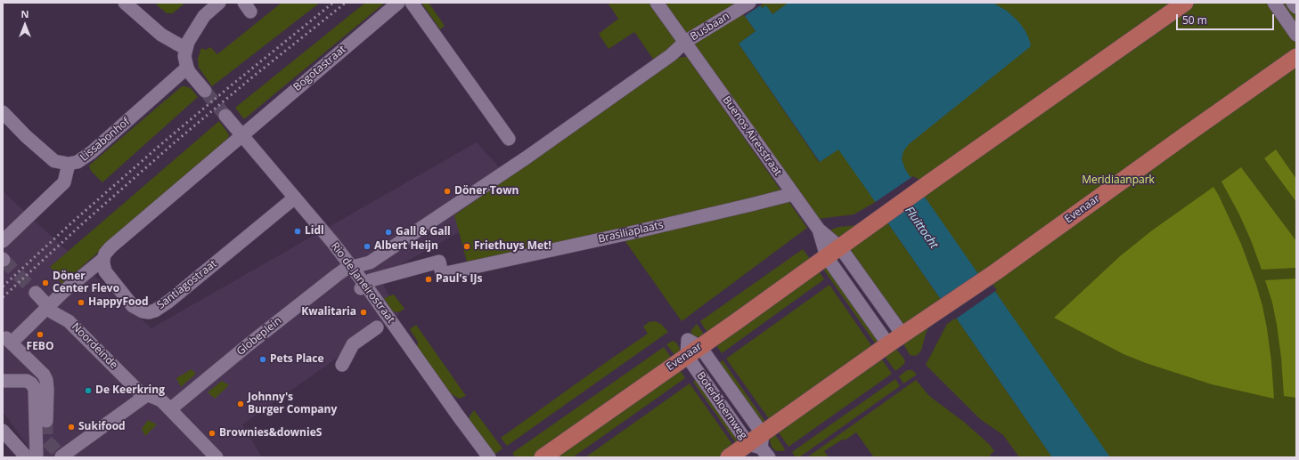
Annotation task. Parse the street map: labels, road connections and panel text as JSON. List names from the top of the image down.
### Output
{
  "streets": {
    "main road": ["Evenaar"],
    "street": [
      "Busbaan",
      "Bogotastraat",
      "Buenos Airesstraat",
      "Lissabonhof",
      "Brasiliaplaats",
      "Rio de Janeirostraat",
      "Santiagostraat",
      "Globeplein",
      "Noordeinde",
      "Boterbloemweg"
    ]
  },
  "crossings": [
    ["Busbaan", "Buenos Airesstraat"],
    ["Busbaan", "Globeplein"],
    ["Bogotastraat", "Rio de Janeirostraat"],
    ["Buenos Airesstraat", "Evenaar"],
    ["Buenos Airesstraat", "Brasiliaplaats"],
    ["Buenos Airesstraat", "Globeplein"],
    ["Evenaar", "Boterbloemweg"],
    ["Brasiliaplaats", "Rio de Janeirostraat"],
    ["Rio de Janeirostraat", "Santiagostraat"],
    ["Rio de Janeirostraat", "Globeplein"]
  ],
  "water": ["Fluittocht"],
  "parks": ["Meridiaanpark"],
  "places": [
    "Döner Town",
    "Lidl",
    "Gall & Gall",
    "Albert Heijn",
    "Friethuys Met!",
    "Paul's IJs",
    "Döner Center Flevo",
    "HappyFood",
    "Kwalitaria",
    "FEBO",
    "Pets Place",
    "De Keerkring",
    "Johnny's Burger Company",
    "Sukifood",
    "Brownies&downieS"
  ],
  "scale_bar": "50 m",
  "north": "top"
}
